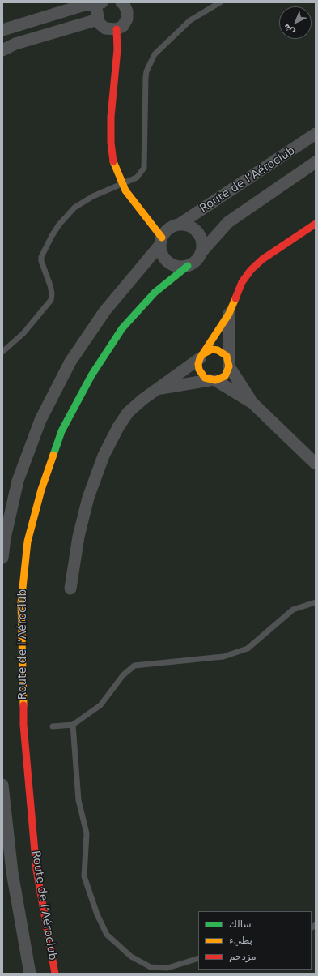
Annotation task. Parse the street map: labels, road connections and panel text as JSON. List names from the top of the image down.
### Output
{
  "streets": {
    "street": ["Route de l’Aéroclub"]
  },
  "legend": ["سالك", "بطيء", "مزدحم"],
  "north": "bottom left"
}
